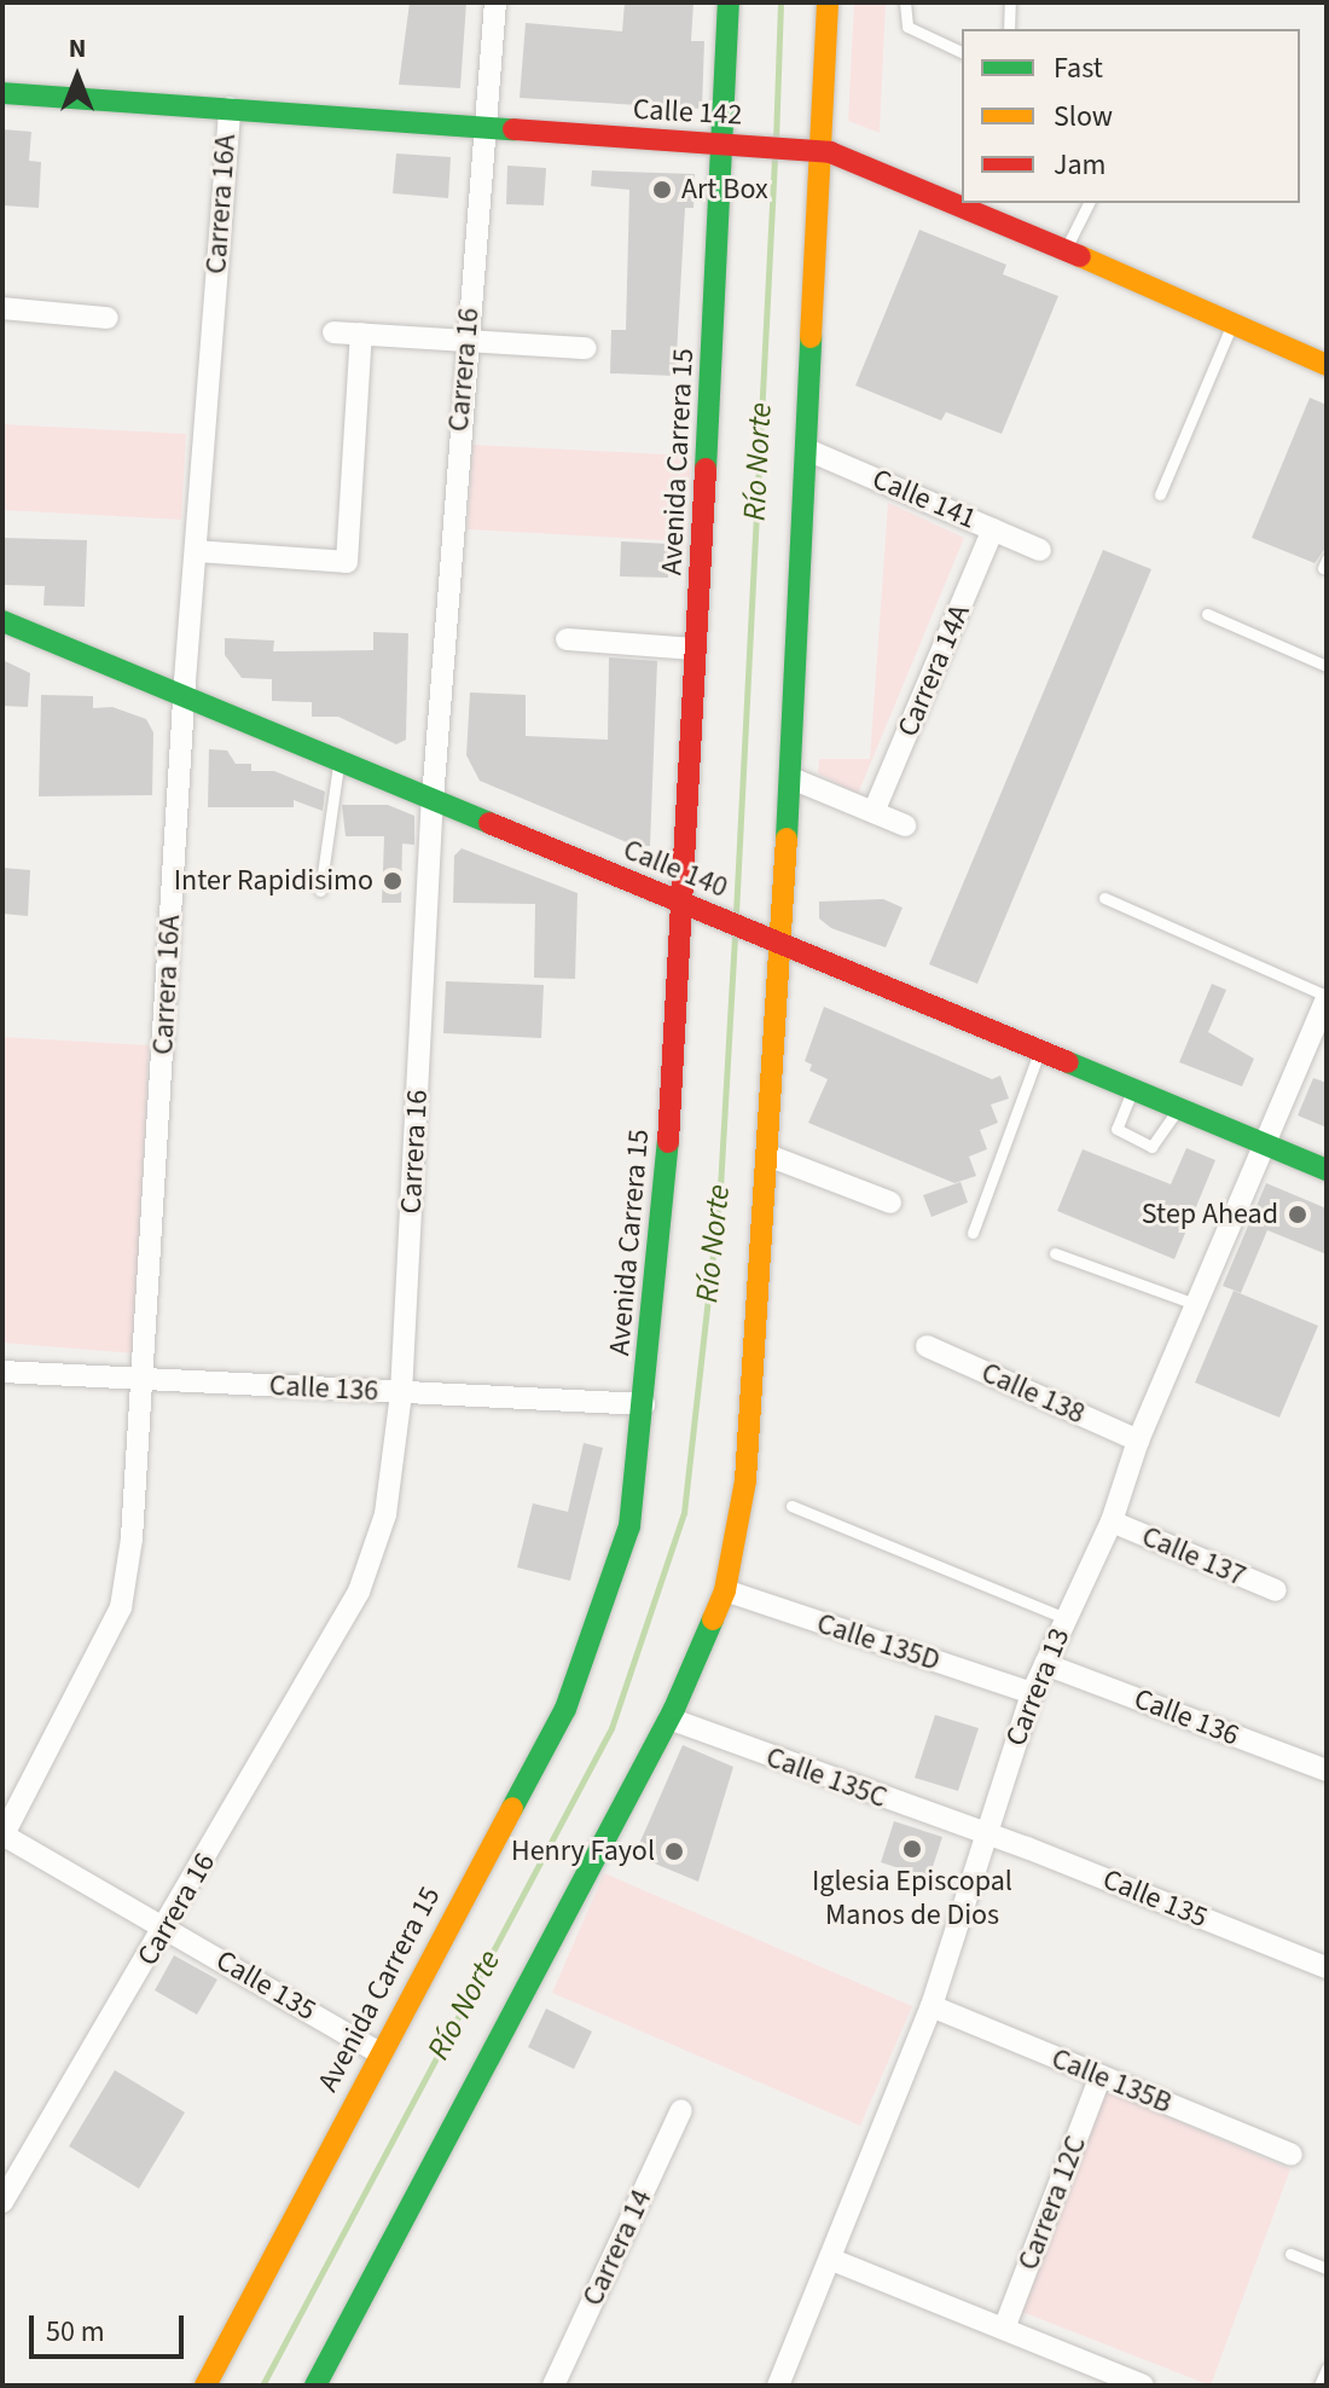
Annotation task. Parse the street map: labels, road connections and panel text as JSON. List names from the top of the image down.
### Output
{
  "streets": {
    "main road": ["Calle 142", "Avenida Carrera 15", "Calle 140"],
    "street": [
      "Carrera 16A",
      "Carrera 16",
      "Calle 141",
      "Carrera 14A",
      "Calle 136",
      "Calle 138",
      "Calle 137",
      "Calle 135D",
      "Carrera 13",
      "Calle 135C",
      "Calle 135",
      "Calle 135B",
      "Carrera 12C",
      "Carrera 14"
    ]
  },
  "crossings": [
    ["Calle 142", "Carrera 16A"],
    ["Calle 142", "Carrera 16"],
    ["Calle 142", "Avenida Carrera 15"],
    ["Carrera 16A", "Calle 140"],
    ["Carrera 16A", "Calle 136"],
    ["Carrera 16A", "Calle 135"],
    ["Carrera 16", "Calle 140"],
    ["Carrera 16", "Calle 136"],
    ["Carrera 16", "Calle 135"],
    ["Avenida Carrera 15", "Calle 140"],
    ["Avenida Carrera 15", "Calle 136"],
    ["Avenida Carrera 15", "Calle 135"],
    ["Calle 141", "Carrera 14A"],
    ["Calle 140", "Carrera 13"],
    ["Calle 136", "Carrera 13"],
    ["Calle 138", "Carrera 13"],
    ["Calle 137", "Carrera 13"],
    ["Calle 135D", "Carrera 13"],
    ["Carrera 13", "Calle 135C"],
    ["Carrera 13", "Calle 135"],
    ["Carrera 13", "Calle 135B"],
    ["Calle 135C", "Calle 135"],
    ["Calle 135B", "Carrera 12C"]
  ],
  "water": ["Río Norte"],
  "places": [
    "Art Box",
    "Inter Rapidisimo",
    "Step Ahead",
    "Iglesia Episcopal Manos de Dios",
    "Henry Fayol"
  ],
  "legend": ["Fast", "Slow", "Jam"],
  "scale_bar": "50 m",
  "north": "top"
}
